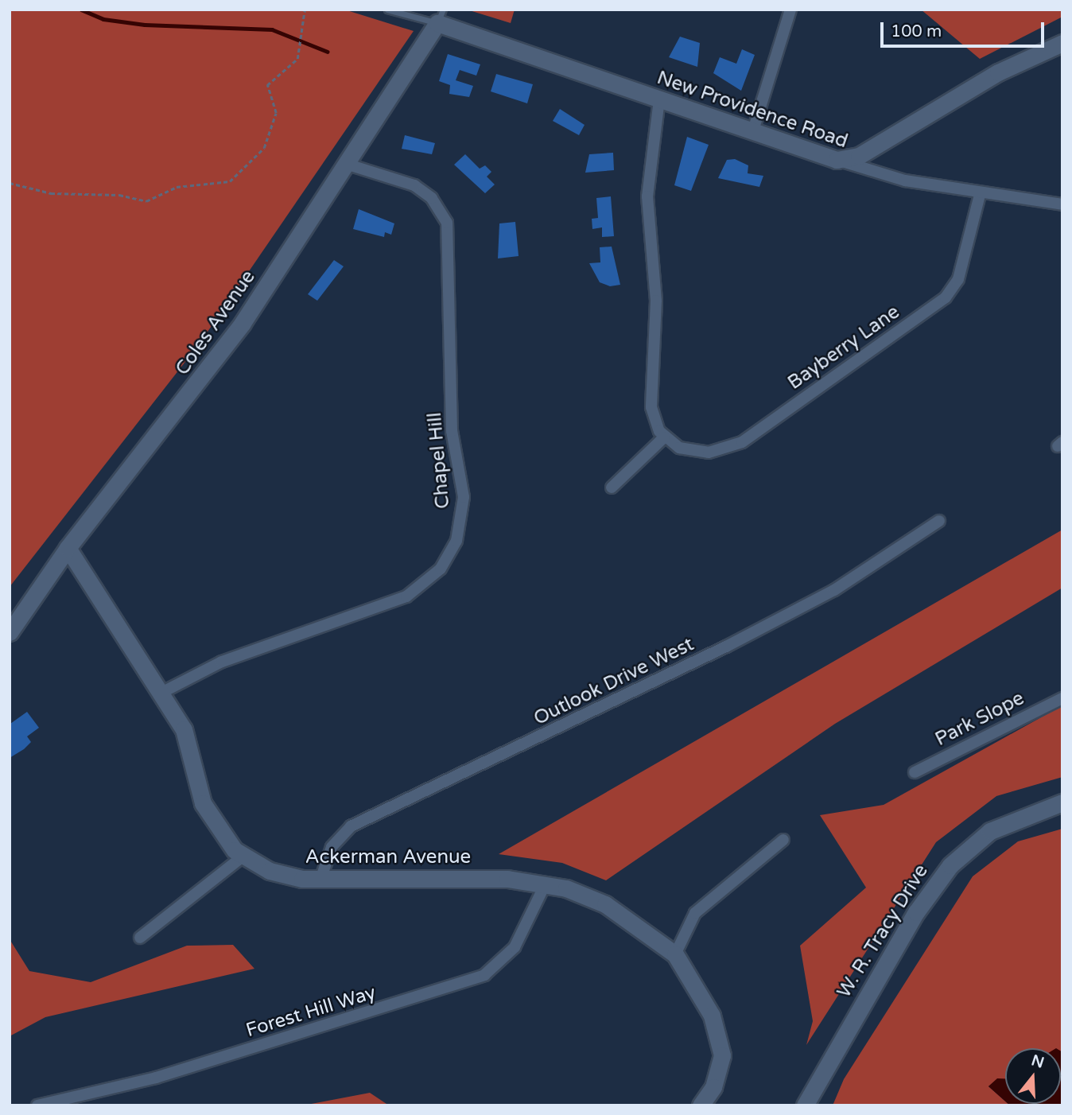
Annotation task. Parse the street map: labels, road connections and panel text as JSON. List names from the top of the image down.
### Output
{
  "streets": {
    "street": [
      "New Providence Road",
      "Coles Avenue",
      "Bayberry Lane",
      "Chapel Hill",
      "Outlook Drive West",
      "Park Slope",
      "Ackerman Avenue",
      "W. R. Tracy Drive",
      "Forest Hill Way"
    ]
  },
  "crossings": [
    ["New Providence Road", "Coles Avenue"],
    ["New Providence Road", "Bayberry Lane"],
    ["Coles Avenue", "Chapel Hill"],
    ["Coles Avenue", "Ackerman Avenue"],
    ["Chapel Hill", "Ackerman Avenue"],
    ["Outlook Drive West", "Ackerman Avenue"],
    ["Ackerman Avenue", "Forest Hill Way"]
  ],
  "scale_bar": "100 m",
  "north": "top"
}
